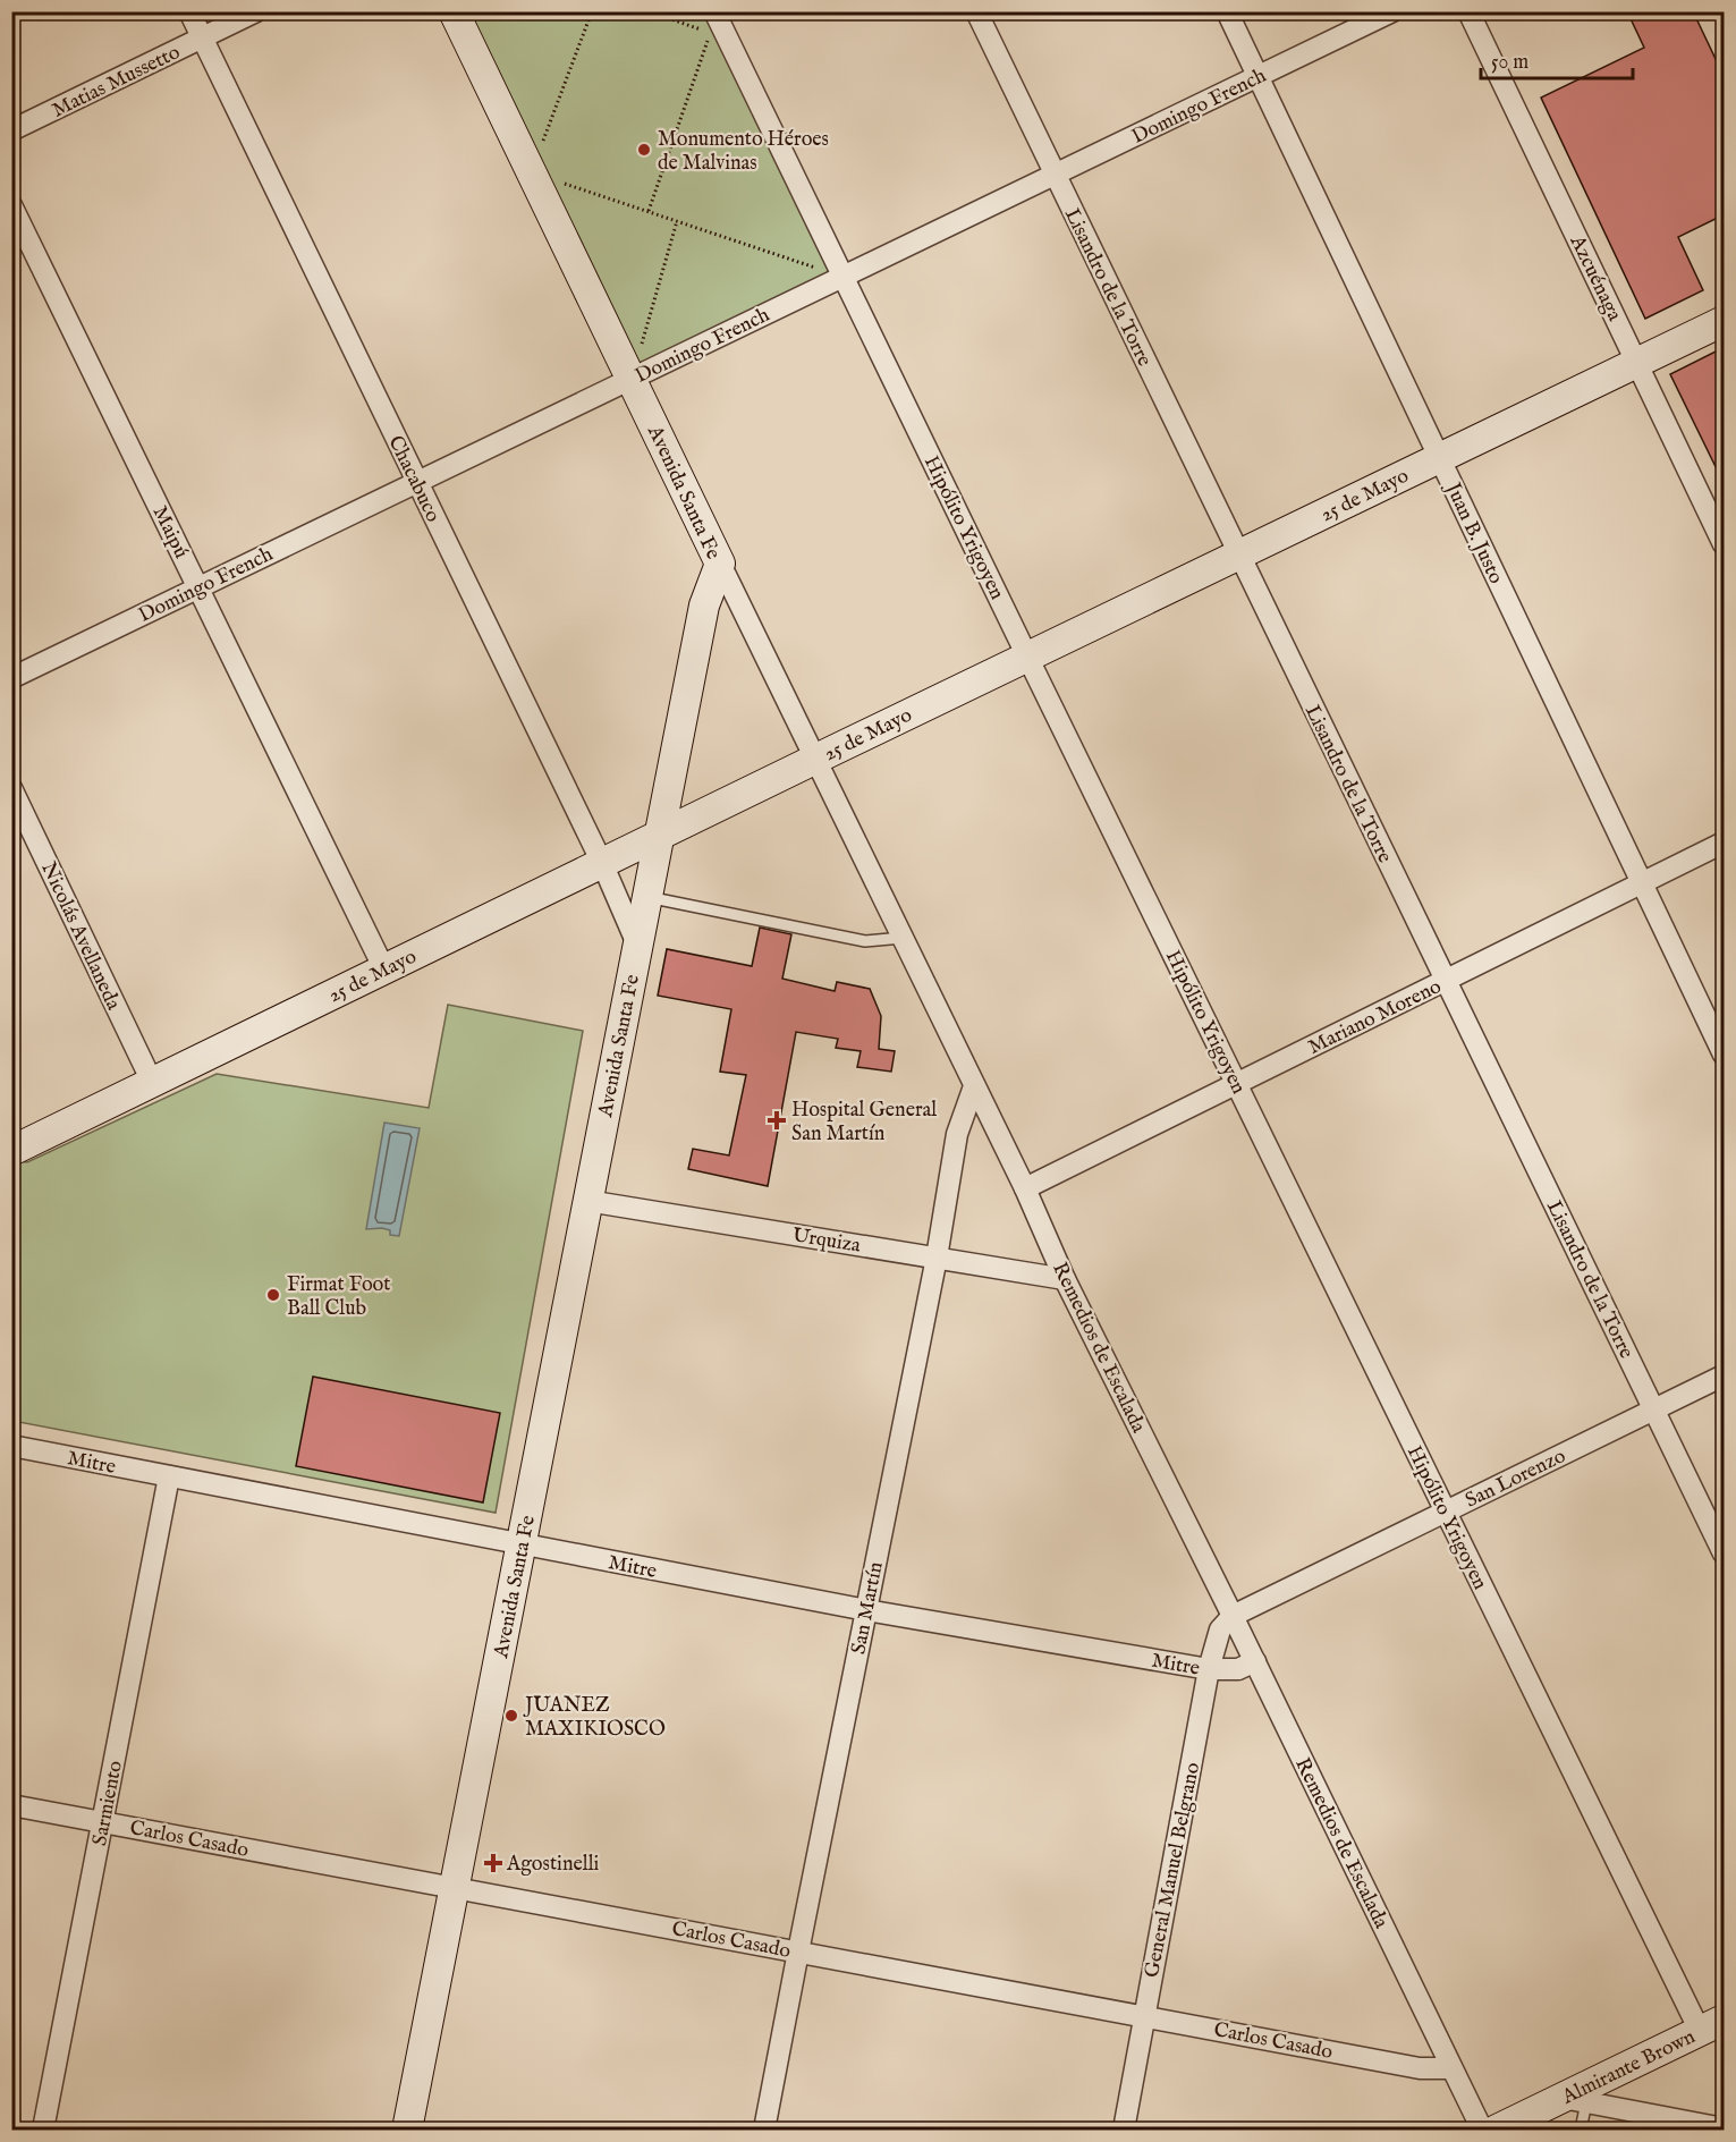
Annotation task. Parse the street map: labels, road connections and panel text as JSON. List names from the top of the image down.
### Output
{
  "streets": {
    "street": [
      "Matias Mussetto",
      "Domingo French",
      "Azcuénaga",
      "Lisandro de la Torre",
      "Chacabuco",
      "Avenida Santa Fe",
      "25 de Mayo",
      "Hipólito Yrigoyen",
      "Maipú",
      "Juan B. Justo",
      "Nicolás Avellaneda",
      "Mariano Moreno",
      "Urquiza",
      "Remedios de Escalada",
      "Mitre",
      "San Lorenzo",
      "San Martín",
      "Sarmiento",
      "Carlos Casado",
      "General Manuel Belgrano",
      "Almirante Brown"
    ]
  },
  "crossings": [
    ["Matias Mussetto", "Chacabuco"],
    ["Domingo French", "Lisandro de la Torre"],
    ["Domingo French", "Chacabuco"],
    ["Domingo French", "Avenida Santa Fe"],
    ["Domingo French", "Hipólito Yrigoyen"],
    ["Domingo French", "Maipú"],
    ["Domingo French", "Juan B. Justo"],
    ["Azcuénaga", "25 de Mayo"],
    ["Lisandro de la Torre", "25 de Mayo"],
    ["Lisandro de la Torre", "Mariano Moreno"],
    ["Lisandro de la Torre", "San Lorenzo"],
    ["Chacabuco", "Avenida Santa Fe"],
    ["Chacabuco", "25 de Mayo"],
    ["Avenida Santa Fe", "25 de Mayo"],
    ["Avenida Santa Fe", "Urquiza"],
    ["Avenida Santa Fe", "Remedios de Escalada"],
    ["Avenida Santa Fe", "Mitre"],
    ["Avenida Santa Fe", "Carlos Casado"],
    ["25 de Mayo", "Hipólito Yrigoyen"],
    ["25 de Mayo", "Maipú"],
    ["25 de Mayo", "Juan B. Justo"],
    ["25 de Mayo", "Nicolás Avellaneda"],
    ["25 de Mayo", "Remedios de Escalada"],
    ["Hipólito Yrigoyen", "Mariano Moreno"],
    ["Hipólito Yrigoyen", "San Lorenzo"],
    ["Hipólito Yrigoyen", "Almirante Brown"],
    ["Juan B. Justo", "Mariano Moreno"],
    ["Mariano Moreno", "Remedios de Escalada"],
    ["Urquiza", "Remedios de Escalada"],
    ["Urquiza", "San Martín"],
    ["Remedios de Escalada", "Mitre"],
    ["Remedios de Escalada", "San Lorenzo"],
    ["Remedios de Escalada", "San Martín"],
    ["Remedios de Escalada", "Carlos Casado"],
    ["Remedios de Escalada", "General Manuel Belgrano"],
    ["Mitre", "San Martín"],
    ["Mitre", "Sarmiento"],
    ["Mitre", "General Manuel Belgrano"],
    ["San Lorenzo", "General Manuel Belgrano"],
    ["San Martín", "Carlos Casado"],
    ["Sarmiento", "Carlos Casado"],
    ["Carlos Casado", "General Manuel Belgrano"]
  ],
  "places": {
    "other": ["Monumento Héroes de Malvinas", "Firmat Foot Ball Club", "JUANEZ MAXIKIOSCO"],
    "health": ["Hospital General San Martín", "Agostinelli"]
  },
  "scale_bar": "50 m"
}
